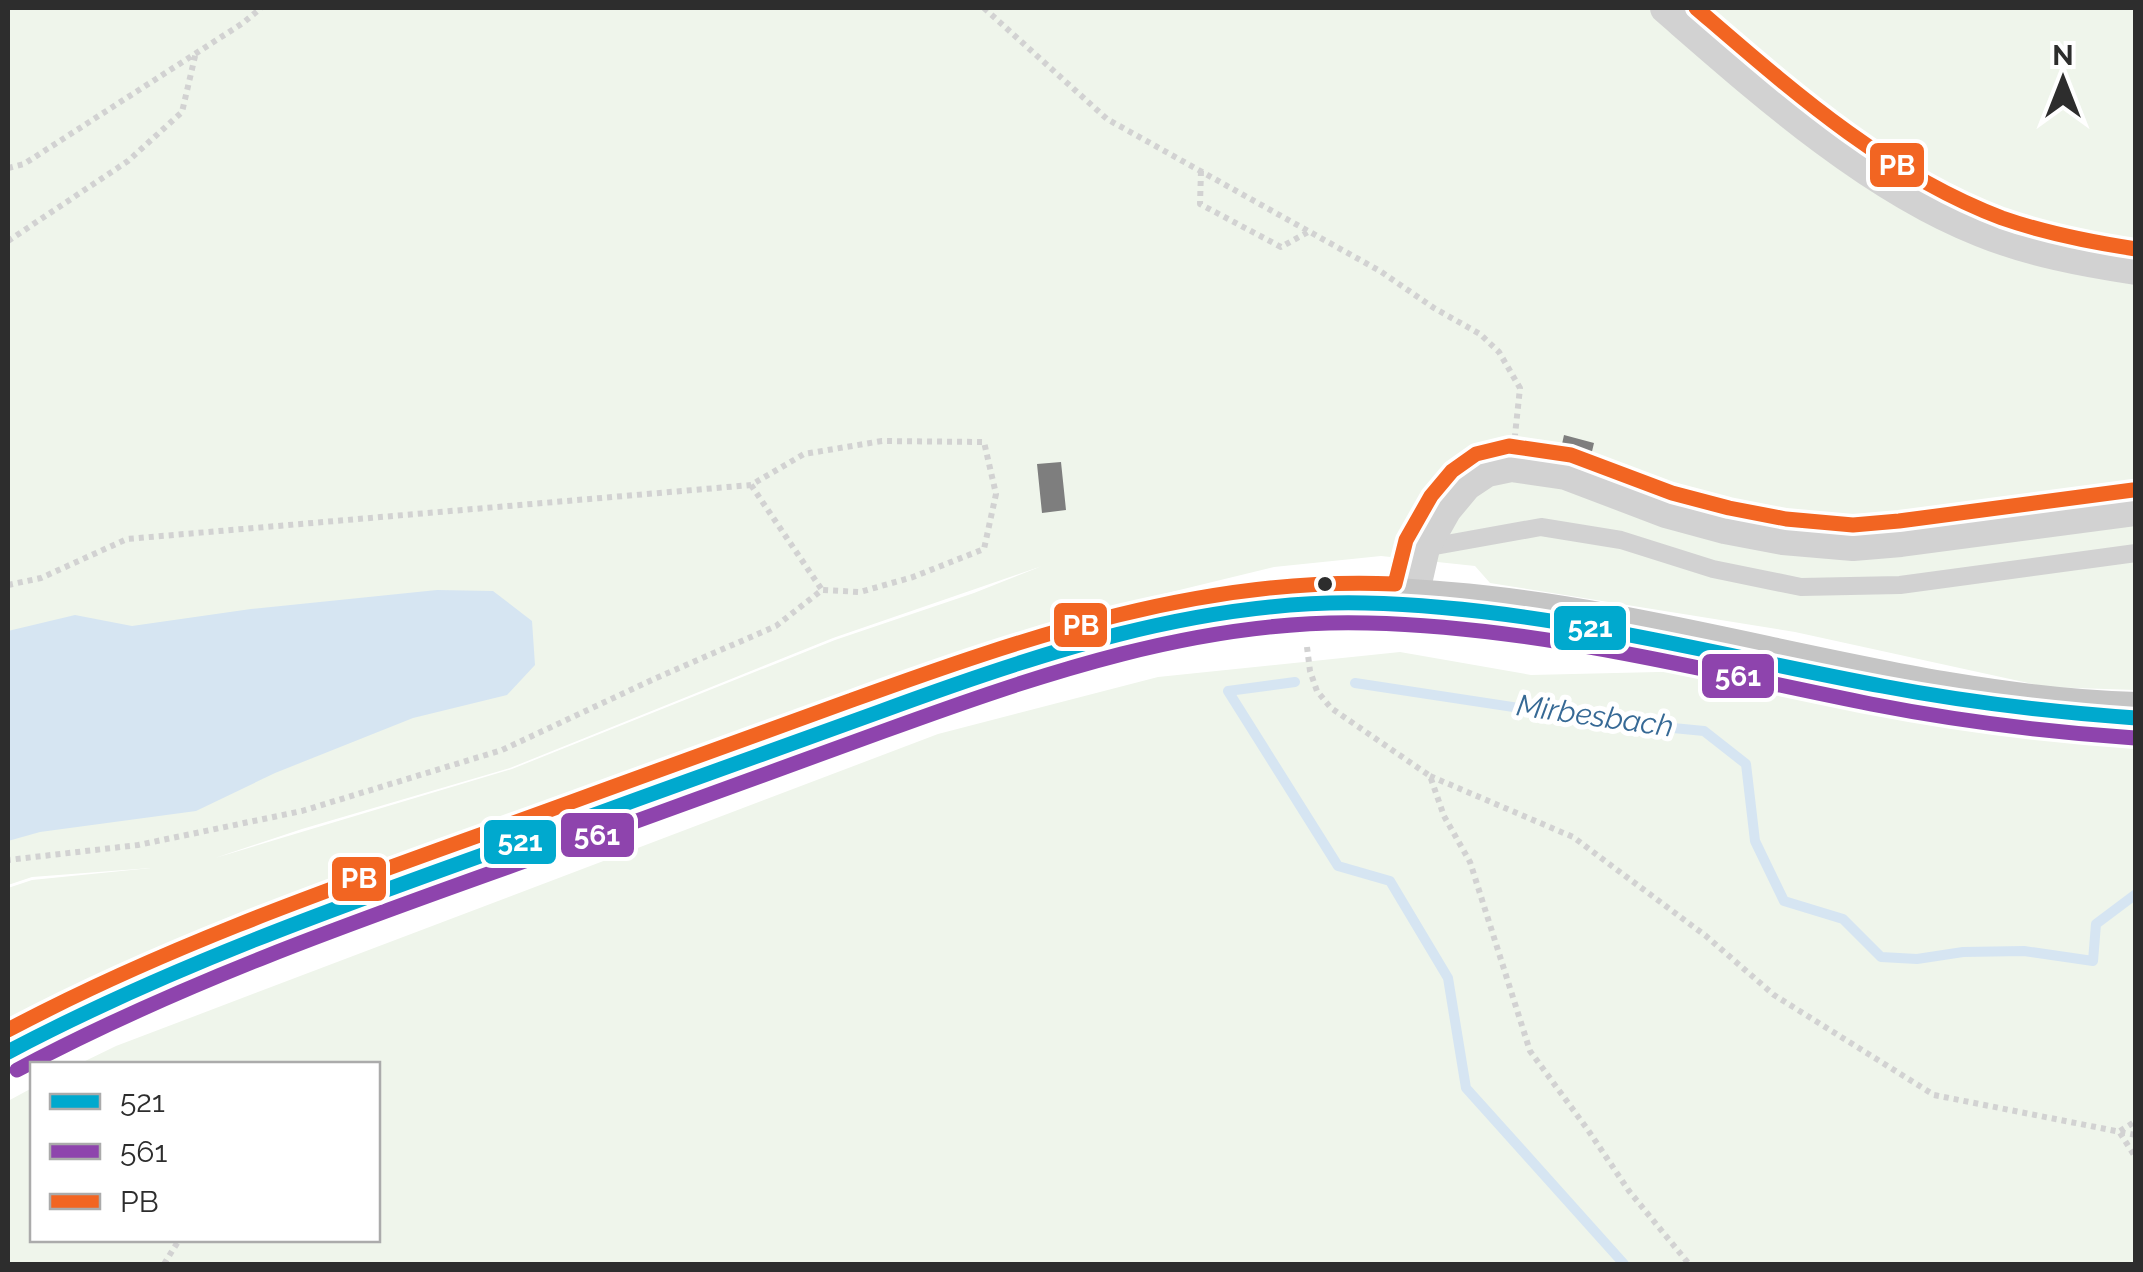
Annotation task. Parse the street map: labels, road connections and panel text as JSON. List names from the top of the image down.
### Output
{
  "water": ["Mirbesbach"],
  "lines": ["transit line PB", "transit line 521", "transit line 561"],
  "legend": ["521", "561", "PB"],
  "north": "top"
}
